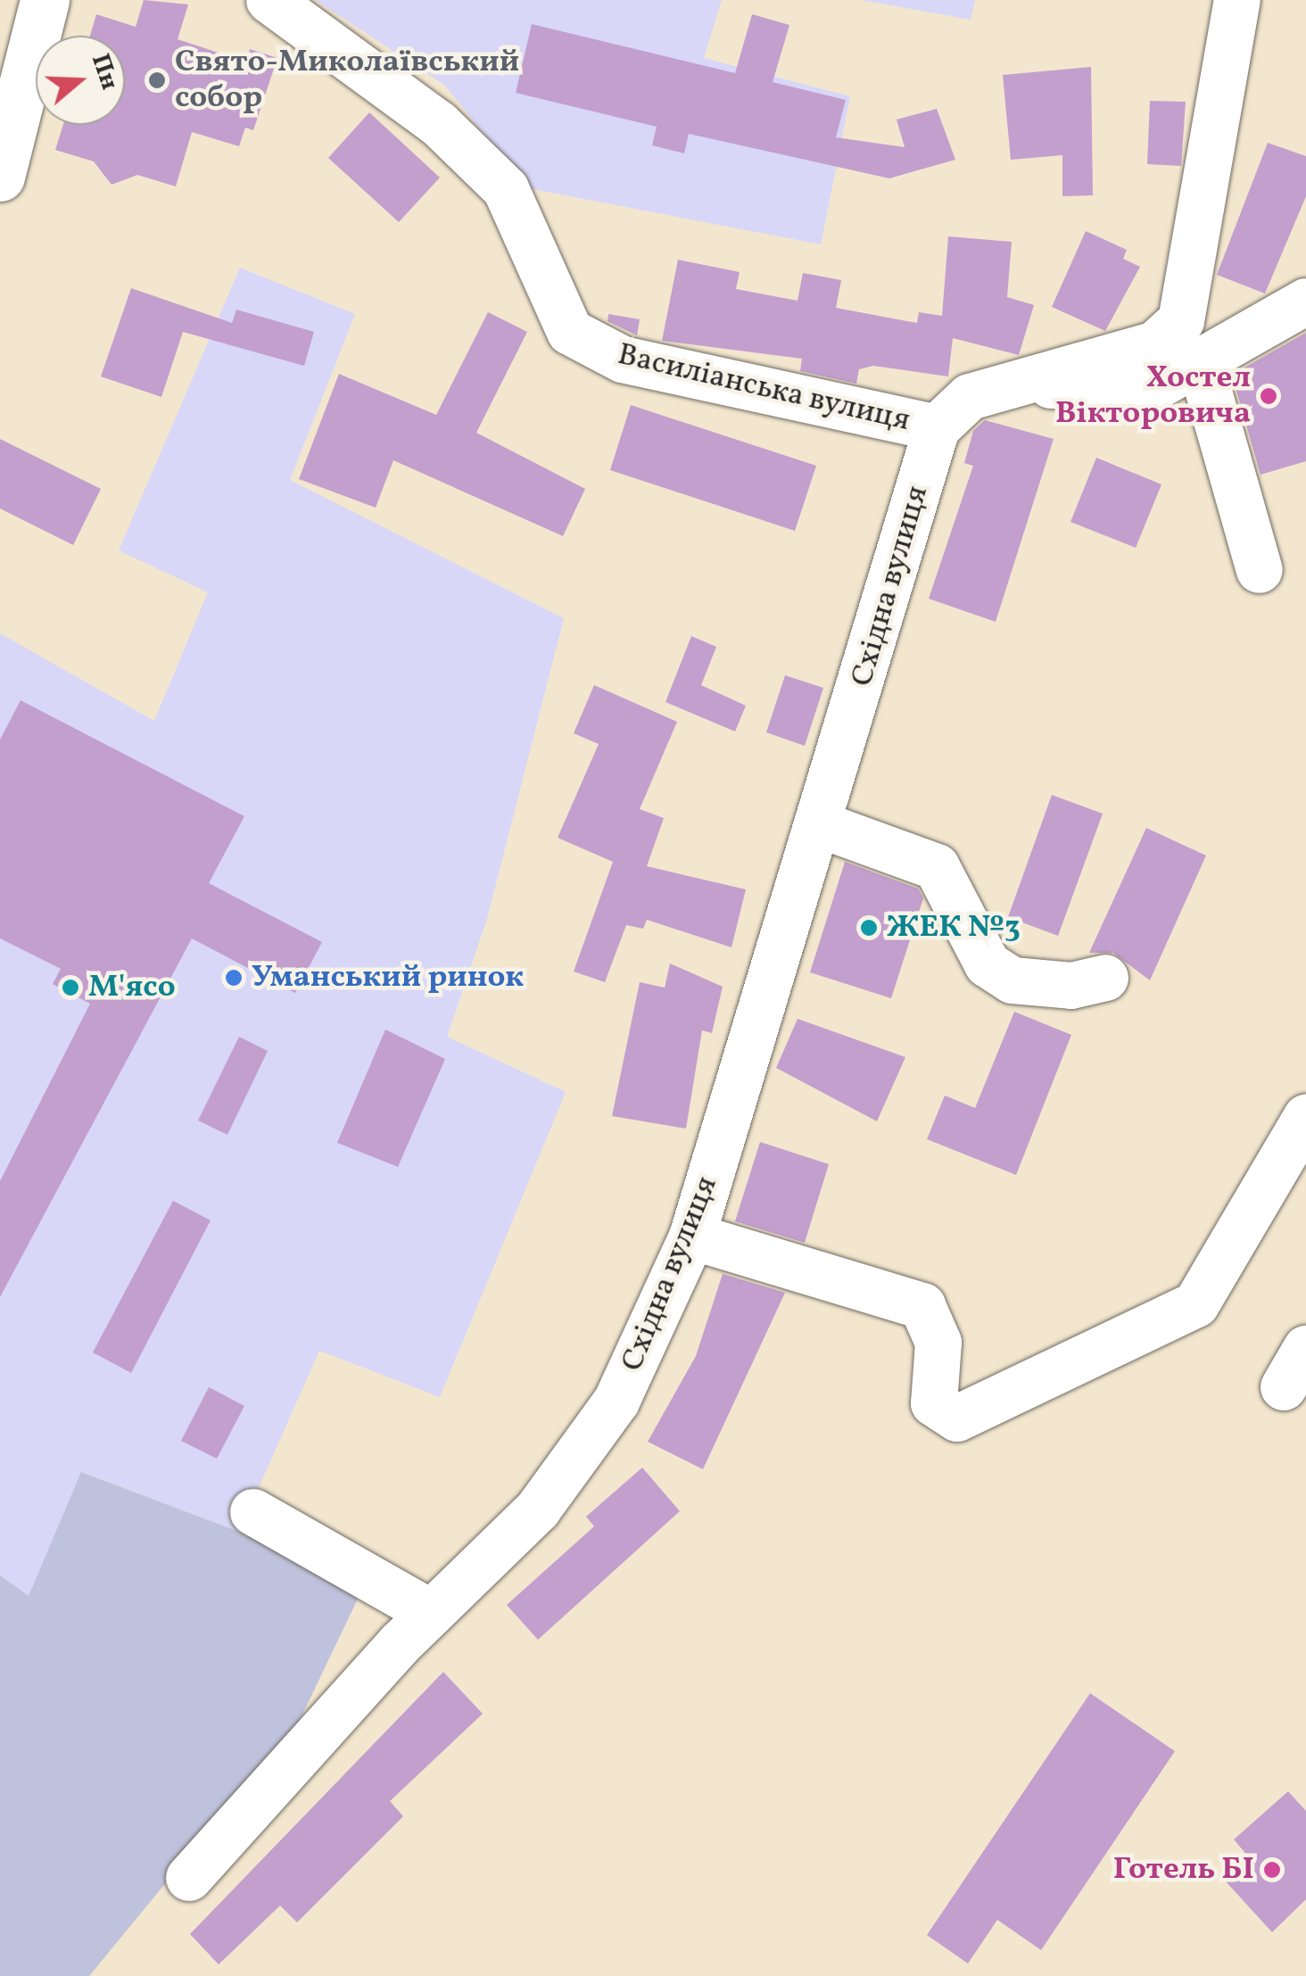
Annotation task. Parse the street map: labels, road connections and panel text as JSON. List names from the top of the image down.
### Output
{
  "streets": {
    "street": ["Василіанська вулиця", "Східна вулиця"]
  },
  "crossings": [
    ["Василіанська вулиця", "Східна вулиця"]
  ],
  "places": [
    "Свято-Миколаївський собор",
    "Хостел Вікторовича",
    "ЖЕК №3",
    "Уманський ринок",
    "М'ясо",
    "Готель БІ"
  ],
  "north": "right"
}
